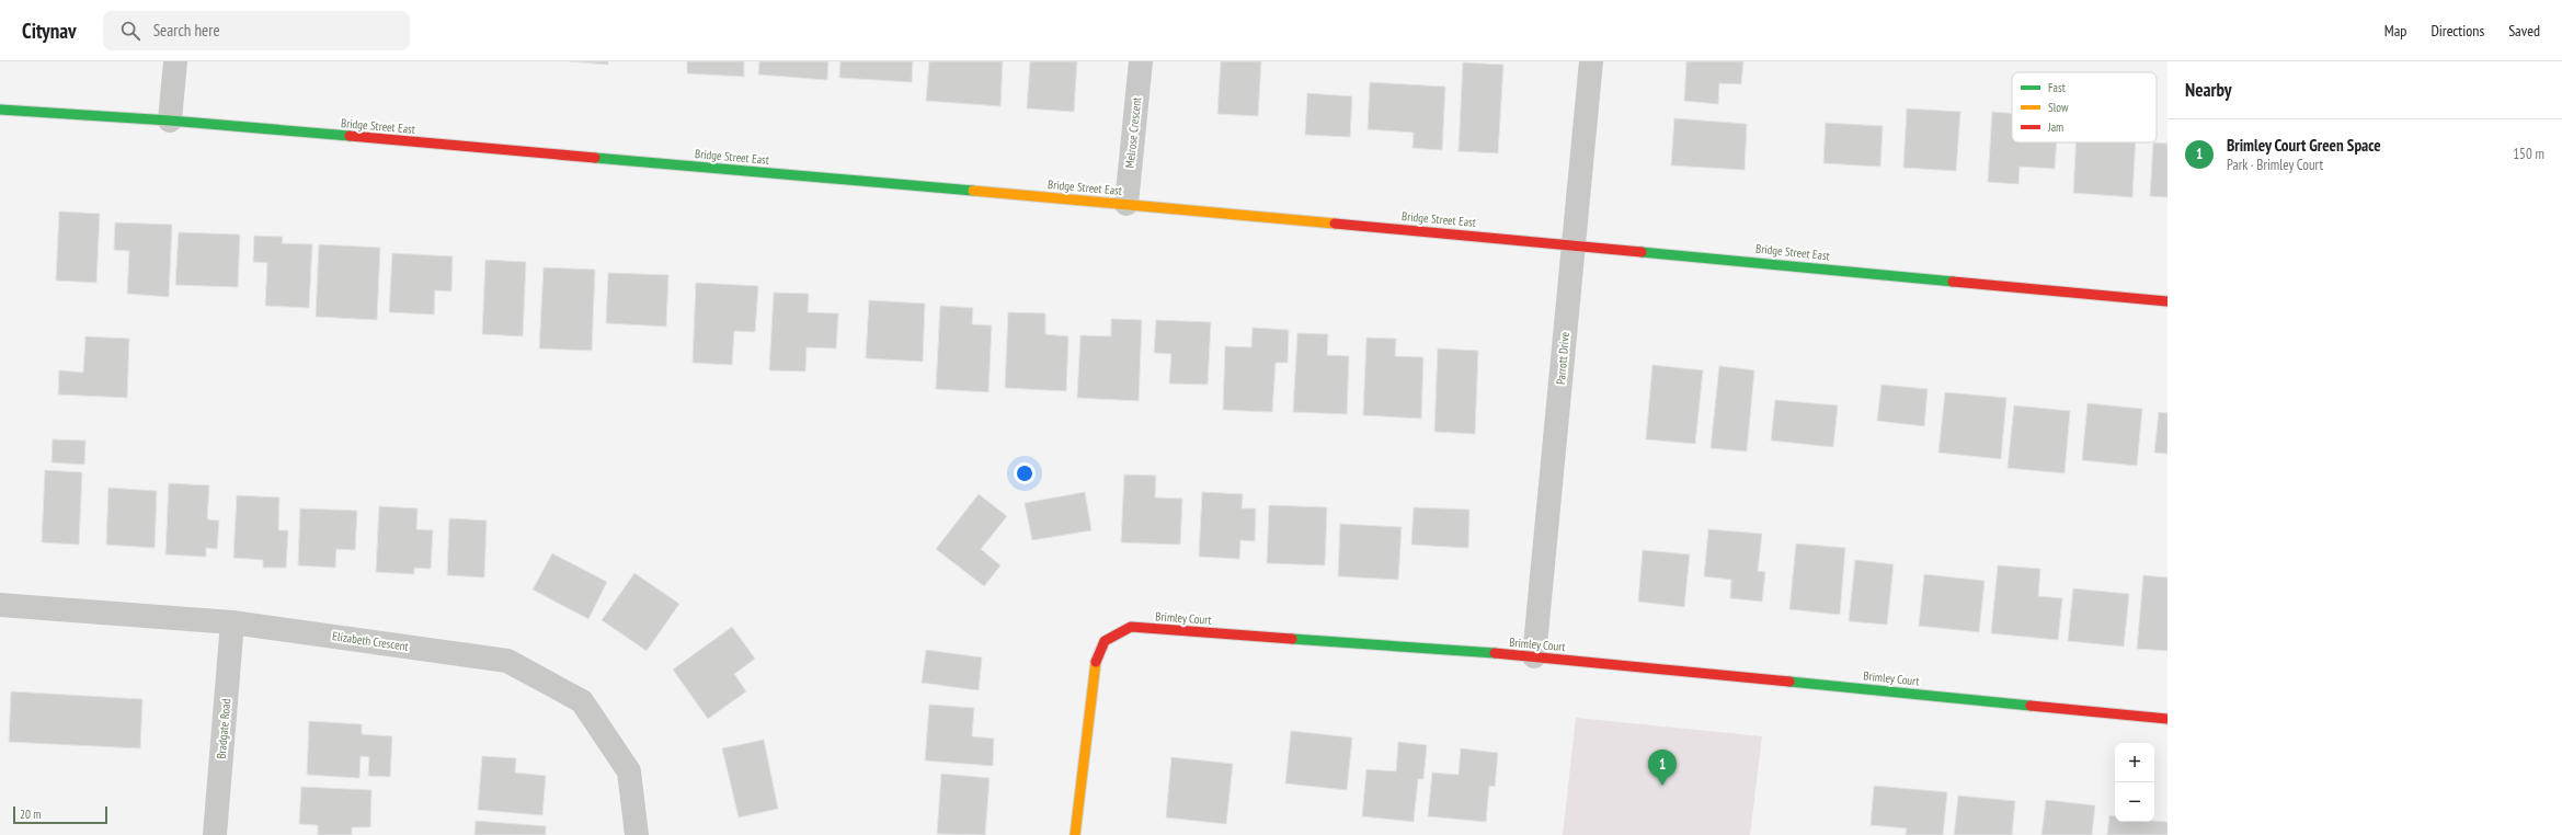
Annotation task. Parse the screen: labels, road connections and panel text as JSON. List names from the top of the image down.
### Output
{
  "streets": {
    "street": [
      "Bridge Street East",
      "Melrose Crescent",
      "Parrott Drive",
      "Brimley Court",
      "Elizabeth Crescent",
      "Bradgate Road"
    ]
  },
  "crossings": [
    ["Bridge Street East", "Melrose Crescent"],
    ["Bridge Street East", "Parrott Drive"],
    ["Parrott Drive", "Brimley Court"],
    ["Elizabeth Crescent", "Bradgate Road"]
  ],
  "legend": ["Fast", "Slow", "Jam"],
  "scale_bar": "20 m",
  "page": {
    "header": "Citynav",
    "search": "Search here",
    "nav": ["Map", "Directions", "Saved"],
    "heading": "Nearby",
    "list": [
      {
        "mark": "1",
        "name": "Brimley Court Green Space",
        "note": "Park · Brimley Court",
        "value": "150 m"
      }
    ],
    "map_buttons": ["+", "−"],
    "pins": "1",
    "scale": "20 m"
  }
}
